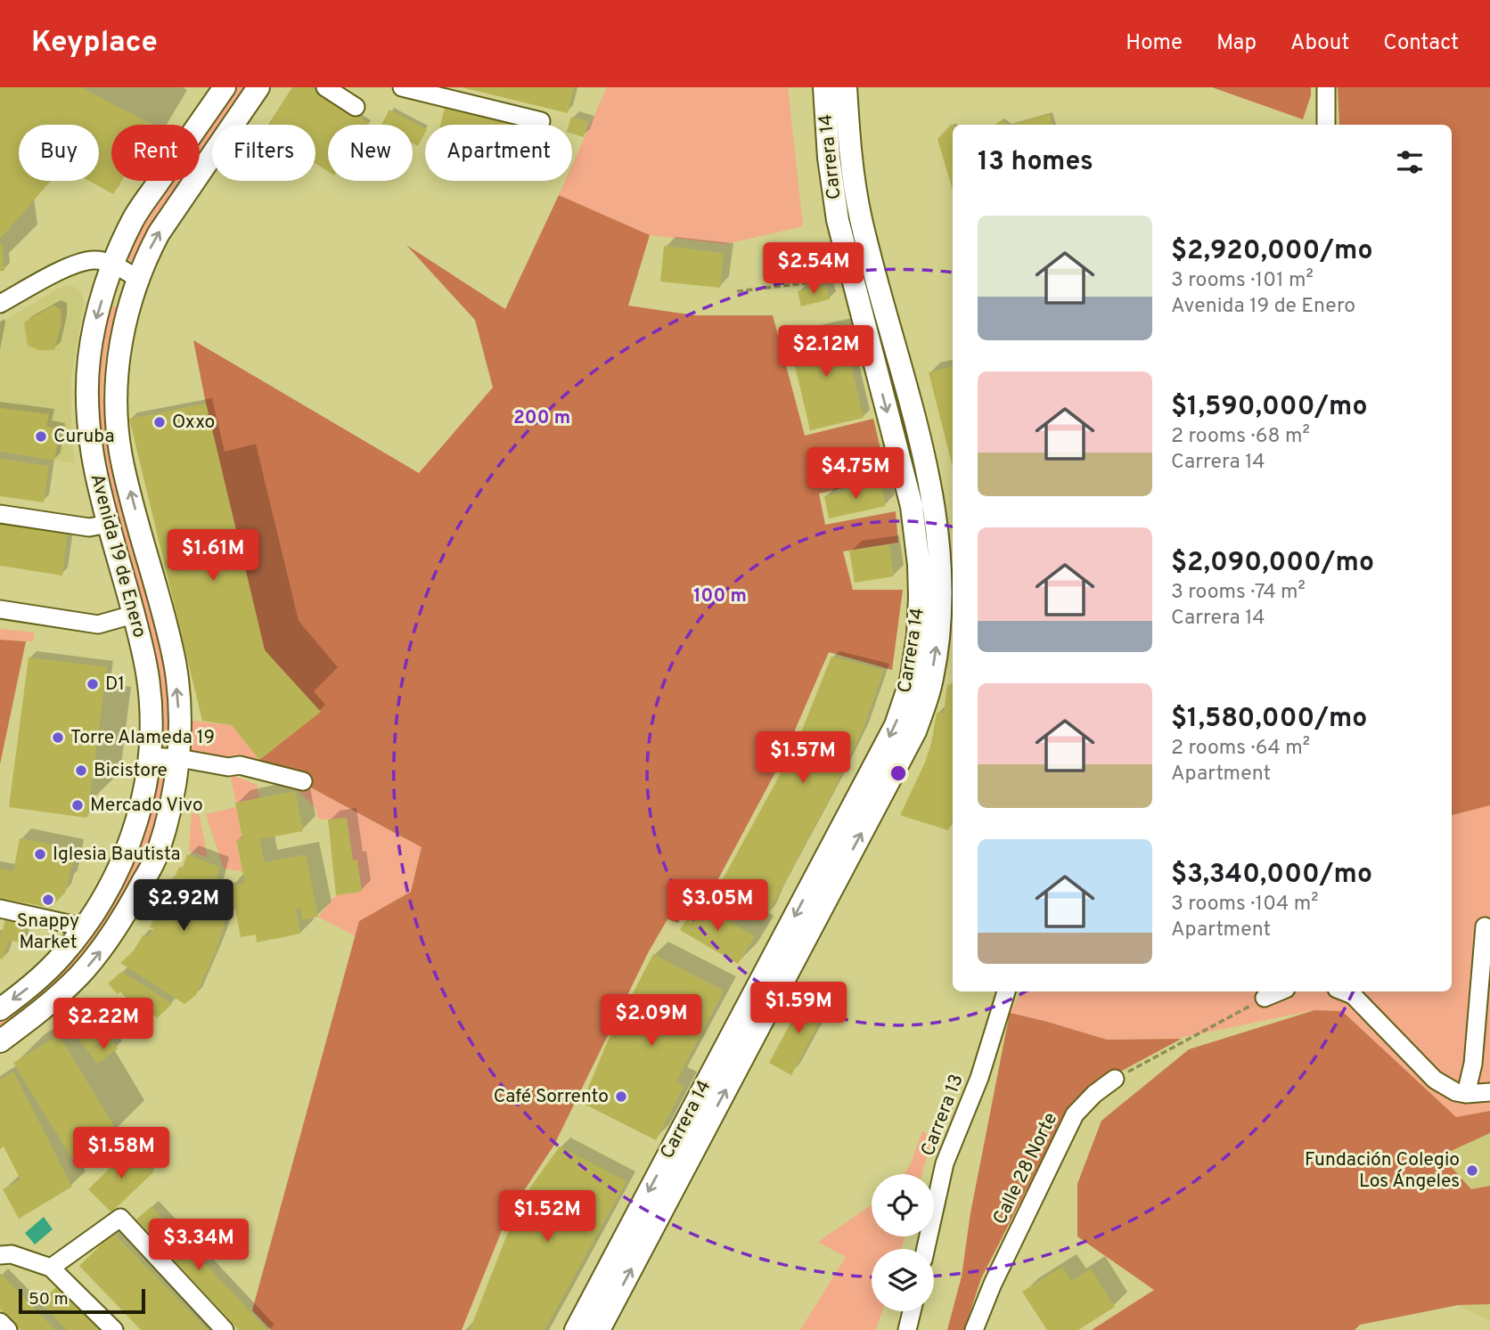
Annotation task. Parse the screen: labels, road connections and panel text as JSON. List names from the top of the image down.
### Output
{
  "streets": {
    "main road": ["Carrera 14", "Avenida 19 de Enero"],
    "street": ["Carrera 13", "Calle 28 Norte"]
  },
  "places": [
    "Oxxo",
    "Curuba",
    "D1",
    "Torre Alameda 19",
    "Bicistore",
    "Mercado Vivo",
    "Iglesia Bautista",
    "Snappy Market",
    "Café Sorrento",
    "Fundación Colegio Los Ángeles"
  ],
  "scale_bar": "50 m",
  "page": {
    "header": "Keyplace",
    "nav": [
      "Home",
      "Map",
      "About",
      "Contact"
    ],
    "chip": [
      "Buy",
      "Rent",
      "Filters",
      "New",
      "Apartment"
    ],
    "heading": "13 homes",
    "list": [
      {
        "name": "$2,920,000/mo",
        "note": "3 rooms · 101 m² · Avenida 19 de Enero"
      },
      {
        "name": "$1,590,000/mo",
        "note": "2 rooms · 68 m² · Carrera 14"
      },
      {
        "name": "$2,090,000/mo",
        "note": "3 rooms · 74 m² · Carrera 14"
      },
      {
        "name": "$1,580,000/mo",
        "note": "2 rooms · 64 m² · Apartment"
      },
      {
        "name": "$3,340,000/mo",
        "note": "3 rooms · 104 m² · Apartment"
      }
    ],
    "price": [
      "$2.54M",
      "$2.12M",
      "$4.75M",
      "$1.61M",
      "$1.57M",
      "$2.92M",
      "$3.05M",
      "$1.59M",
      "$2.09M",
      "$2.22M",
      "$1.58M",
      "$1.52M",
      "$3.34M"
    ],
    "scale": "50 m"
  },
  "rings": ["200 m", "100 m"]
}
